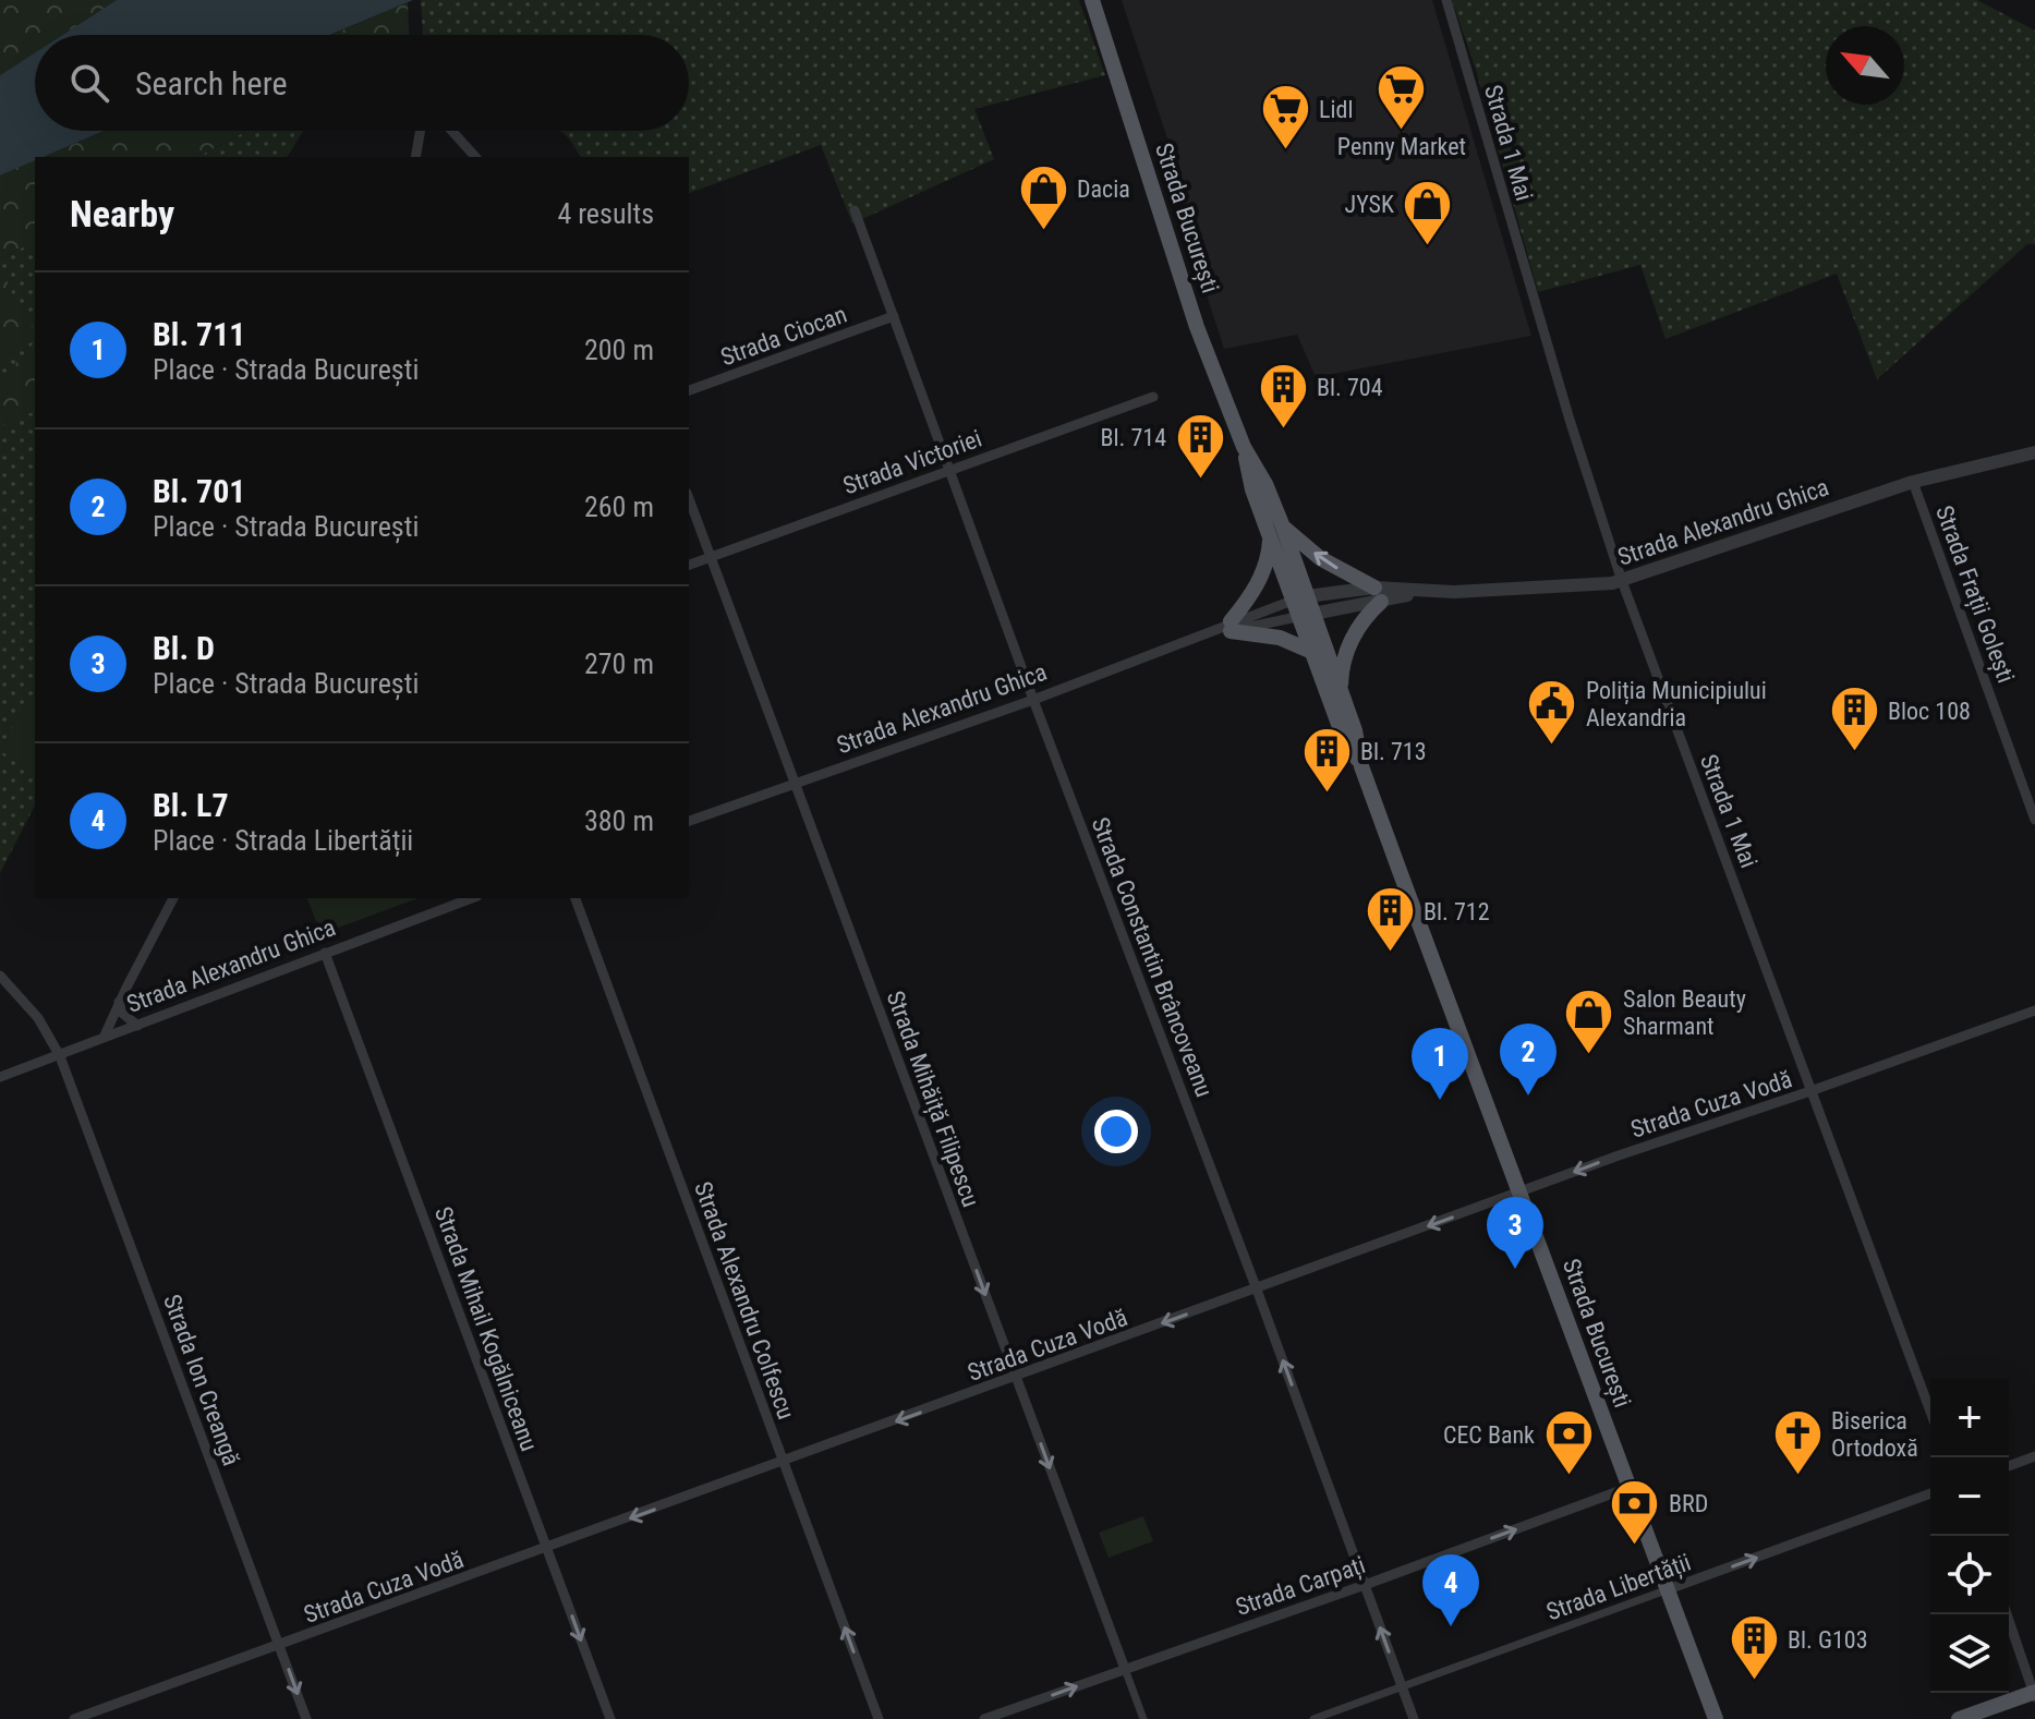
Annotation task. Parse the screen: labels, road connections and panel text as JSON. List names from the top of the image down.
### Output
{
  "streets": {
    "main road": ["Strada București"],
    "street": [
      "Strada 1 Mai",
      "Strada Ciocan",
      "Strada Victoriei",
      "Strada Alexandru Ghica",
      "Strada Frații Golești",
      "Strada Constantin Brâncoveanu",
      "Strada Mihăiță Filipescu",
      "Strada Cuza Vodă",
      "Strada Alexandru Colfescu",
      "Strada Mihail Kogălniceanu",
      "Strada Ion Creangă",
      "Strada Carpați",
      "Strada Libertății"
    ]
  },
  "crossings": [
    ["Strada 1 Mai", "Strada Alexandru Ghica"],
    ["Strada 1 Mai", "Strada Cuza Vodă"],
    ["Strada București", "Strada Alexandru Ghica"],
    ["Strada București", "Strada Cuza Vodă"],
    ["Strada București", "Strada Carpați"],
    ["Strada București", "Strada Libertății"],
    ["Strada Ciocan", "Strada Constantin Brâncoveanu"],
    ["Strada Victoriei", "Strada Constantin Brâncoveanu"],
    ["Strada Victoriei", "Strada Mihăiță Filipescu"],
    ["Strada Alexandru Ghica", "Strada Frații Golești"],
    ["Strada Alexandru Ghica", "Strada Constantin Brâncoveanu"],
    ["Strada Alexandru Ghica", "Strada Mihăiță Filipescu"],
    ["Strada Alexandru Ghica", "Strada Mihail Kogălniceanu"],
    ["Strada Alexandru Ghica", "Strada Ion Creangă"],
    ["Strada Constantin Brâncoveanu", "Strada Cuza Vodă"],
    ["Strada Constantin Brâncoveanu", "Strada Carpați"],
    ["Strada Constantin Brâncoveanu", "Strada Libertății"],
    ["Strada Mihăiță Filipescu", "Strada Cuza Vodă"],
    ["Strada Mihăiță Filipescu", "Strada Carpați"],
    ["Strada Cuza Vodă", "Strada Alexandru Colfescu"],
    ["Strada Cuza Vodă", "Strada Mihail Kogălniceanu"],
    ["Strada Cuza Vodă", "Strada Ion Creangă"]
  ],
  "one_way": [
    "Strada Mihăiță Filipescu",
    "Strada Cuza Vodă",
    "Strada Carpați",
    "Strada Libertății"
  ],
  "places": {
    "supermarket": ["Penny Market", "Lidl"],
    "shop": ["Dacia", "JYSK", "Salon Beauty Sharmant"],
    "building": [
      "Bl. 704",
      "Bl. 714",
      "Bloc 108",
      "Bl. 713",
      "Bl. 712",
      "Bl. G103"
    ],
    "public building": ["Poliția Municipiului Alexandria"],
    "bank": ["CEC Bank", "BRD"],
    "church": ["Biserica Ortodoxă"]
  },
  "north": "top left",
  "page": {
    "search": "Search here",
    "heading": ["Nearby", "4 results"],
    "list": [
      {
        "mark": "1",
        "name": "Bl. 711",
        "note": "Place · Strada București",
        "value": "200 m"
      },
      {
        "mark": "2",
        "name": "Bl. 701",
        "note": "Place · Strada București",
        "value": "260 m"
      },
      {
        "mark": "3",
        "name": "Bl. D",
        "note": "Place · Strada București",
        "value": "270 m"
      },
      {
        "mark": "4",
        "name": "Bl. L7",
        "note": "Place · Strada Libertății",
        "value": "380 m"
      }
    ],
    "pins": [
      "2",
      "1",
      "3",
      "4"
    ],
    "map_buttons": ["+", "−"]
  }
}
